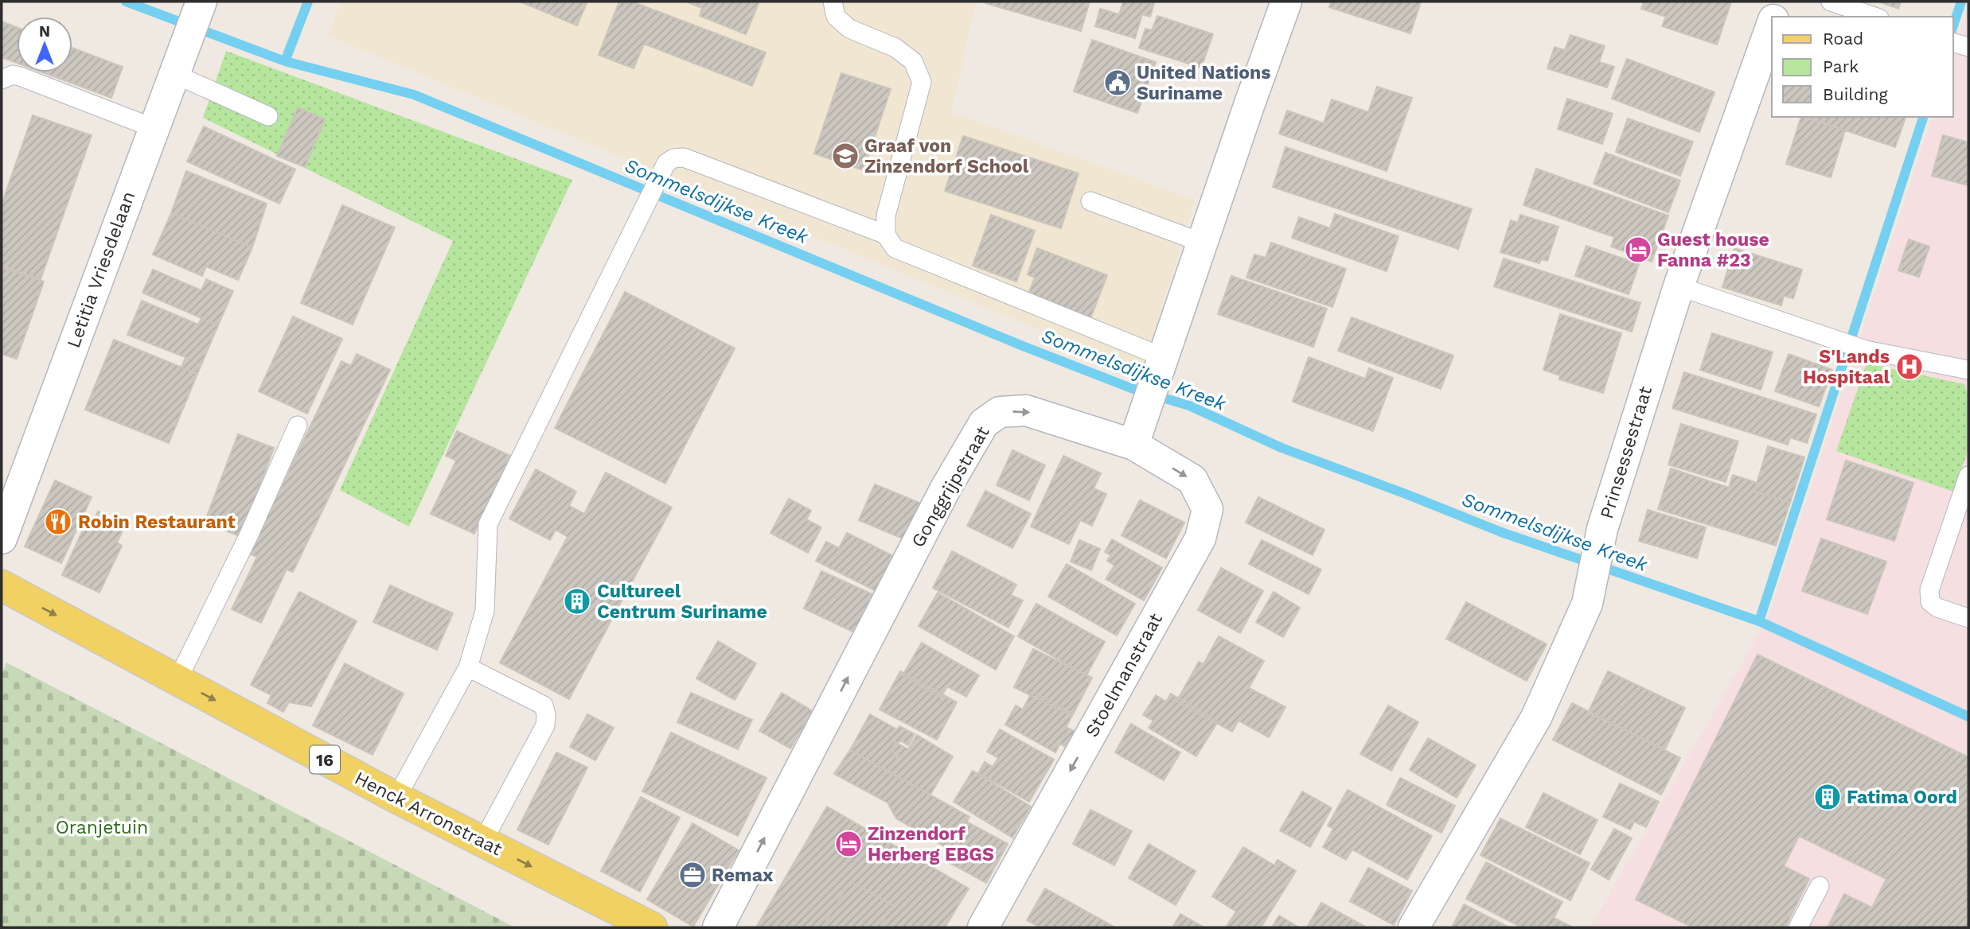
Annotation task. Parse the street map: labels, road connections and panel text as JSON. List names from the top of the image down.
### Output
{
  "streets": {
    "main road": ["16", "Henck Arronstraat"],
    "street": [
      "Letitia Vriesdelaan",
      "Prinsessestraat",
      "Gonggrijpstraat",
      "Stoelmanstraat"
    ]
  },
  "crossings": [
    ["Gonggrijpstraat", "Stoelmanstraat"]
  ],
  "one_way": ["Gonggrijpstraat", "Stoelmanstraat", "Henck Arronstraat"],
  "water": ["Sommelsdijkse Kreek"],
  "parks": ["Oranjetuin"],
  "places": {
    "public building": ["United Nations Suriname"],
    "school or university": ["Graaf von Zinzendorf School"],
    "hotel": ["Guest house Fanna #23", "Zinzendorf Herberg EBGS"],
    "hospital": ["S'Lands Hospitaal"],
    "restaurant": ["Robin Restaurant"],
    "building": ["Cultureel Centrum Suriname", "Fatima Oord"],
    "office": ["Remax"]
  },
  "legend": ["Road", "Park", "Building"],
  "north": "top"
}
